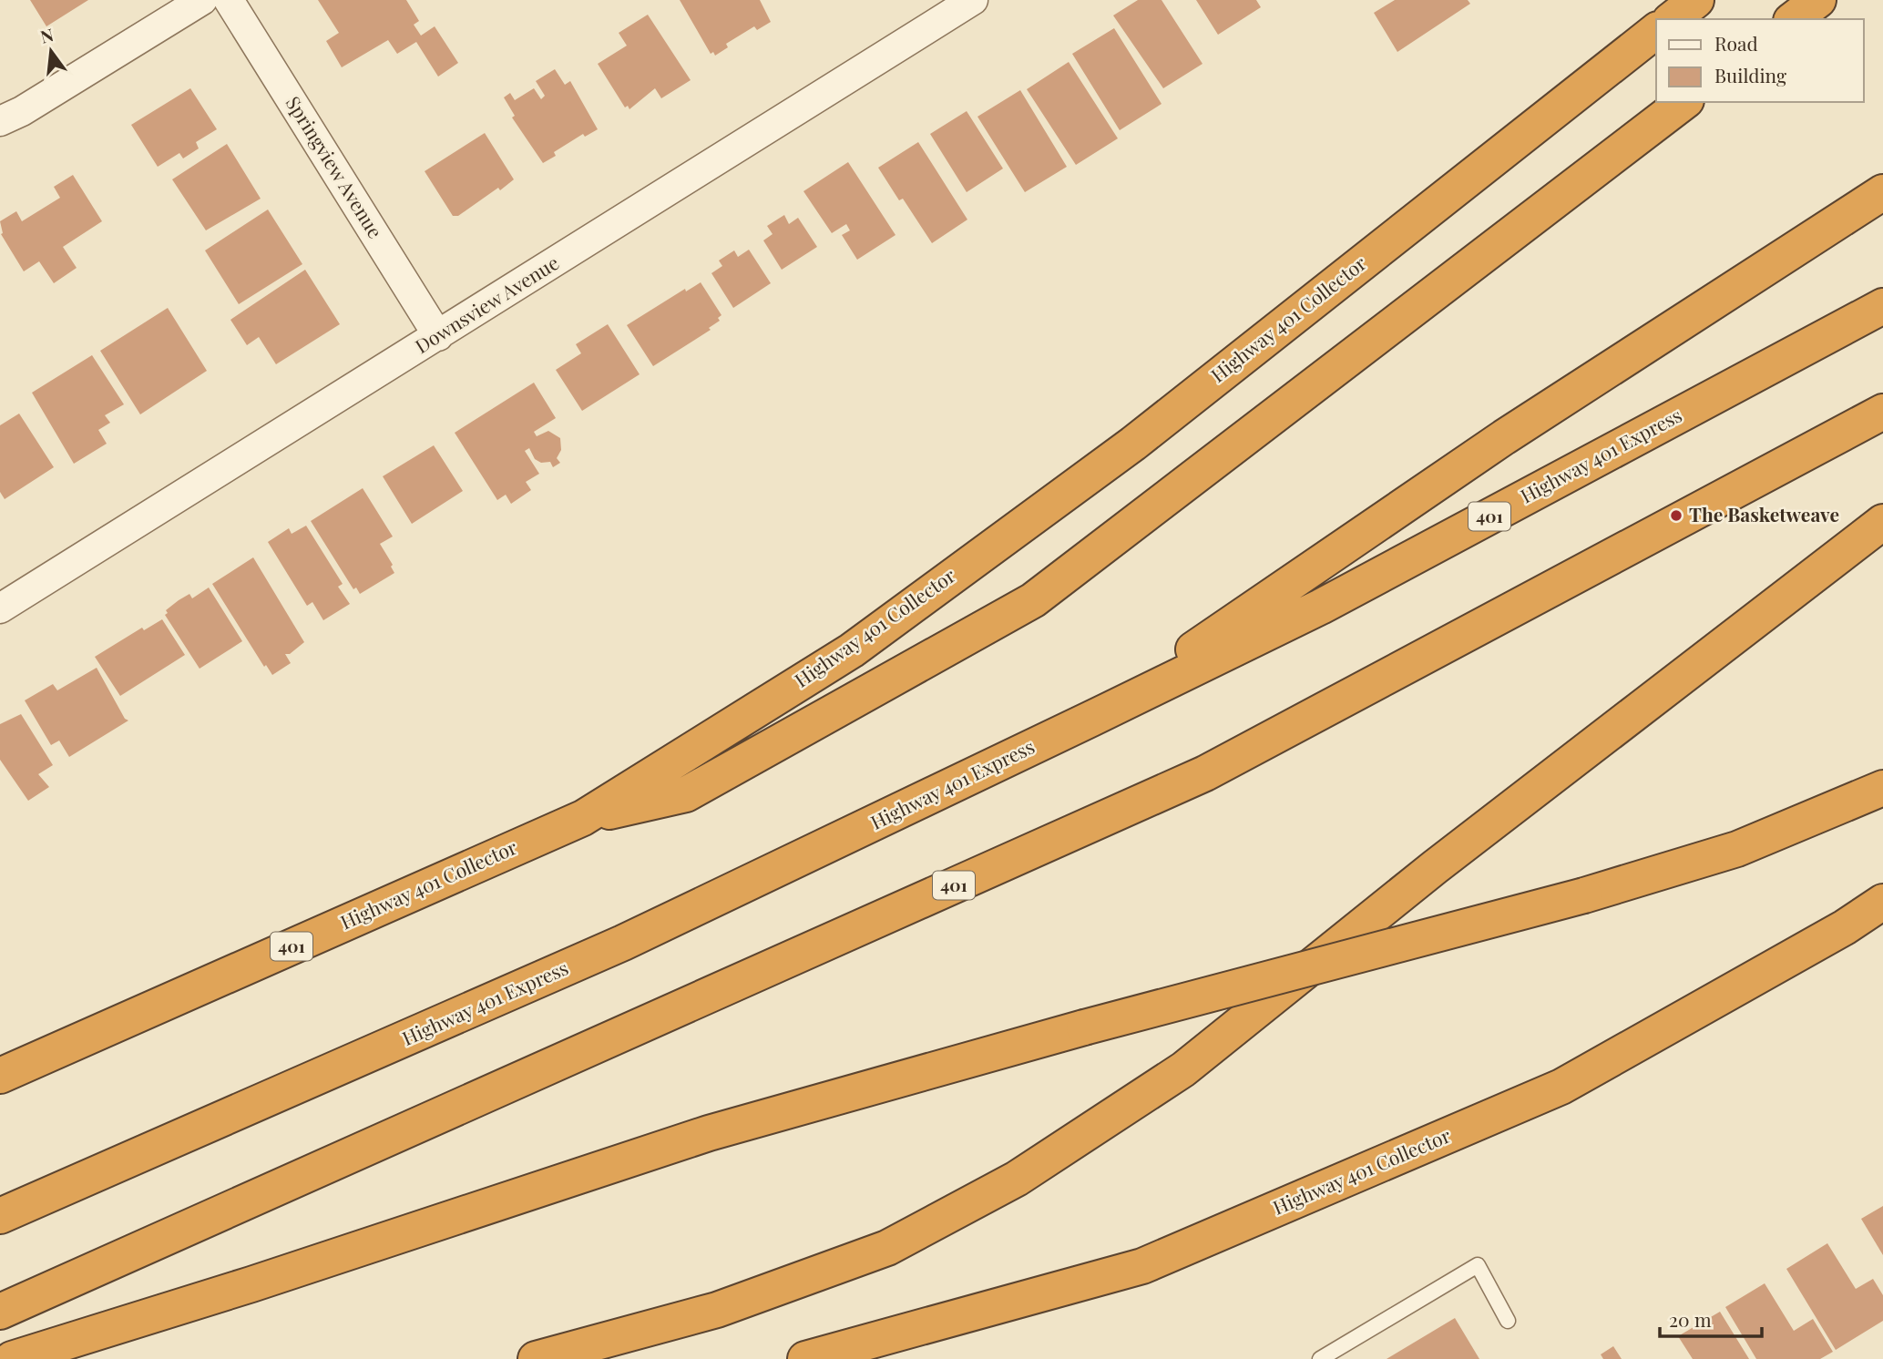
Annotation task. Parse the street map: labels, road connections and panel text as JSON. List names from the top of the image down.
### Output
{
  "streets": {
    "highway": ["Highway 401 Collector", "Highway 401 Express", "401"],
    "street": ["Springview Avenue", "Downsview Avenue"]
  },
  "crossings": [
    ["Springview Avenue", "Downsview Avenue"]
  ],
  "places": ["The Basketweave"],
  "legend": ["Road", "Building"],
  "scale_bar": "20 m",
  "north": "top"
}
